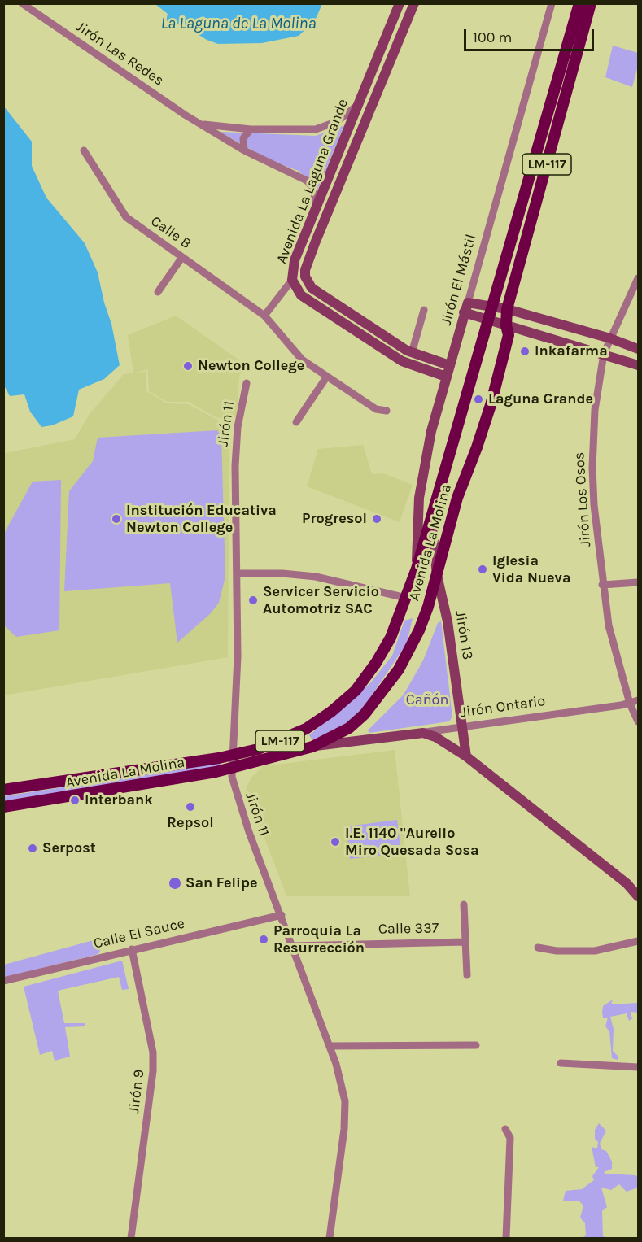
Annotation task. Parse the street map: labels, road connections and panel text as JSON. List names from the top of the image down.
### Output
{
  "streets": {
    "main road": ["LM-117", "Avenida La Molina"],
    "street": [
      "Jirón Las Redes",
      "Avenida La Laguna Grande",
      "Calle B",
      "Jirón El Mástil",
      "Jirón 11",
      "Jirón Los Osos",
      "Jirón 13",
      "Jirón Ontario",
      "Calle 337",
      "Calle El Sauce",
      "Jirón 9"
    ]
  },
  "crossings": [
    ["Jirón Las Redes", "Avenida La Laguna Grande"],
    ["Avenida La Laguna Grande", "Jirón El Mástil"],
    ["Jirón El Mástil", "Avenida La Molina"],
    ["Jirón 11", "Avenida La Molina"],
    ["Jirón 11", "Calle 337"],
    ["Jirón 11", "Calle El Sauce"],
    ["Jirón Los Osos", "Jirón Ontario"],
    ["Avenida La Molina", "Jirón 13"],
    ["Avenida La Molina", "Jirón Ontario"],
    ["Jirón 13", "Jirón Ontario"],
    ["Calle El Sauce", "Jirón 9"]
  ],
  "water": ["La Laguna de La Molina"],
  "parks": ["Cañón"],
  "places": [
    "Inkafarma",
    "Newton College",
    "Laguna Grande",
    "Institución Educativa Newton College",
    "Progresol",
    "Iglesia Vida Nueva",
    "Servicer Servicio Automotriz SAC",
    "Interbank",
    "Repsol",
    "I.E. 1140 \"Aurelio Miro Quesada Sosa",
    "Serpost",
    "San Felipe",
    "Parroquia La Resurrección"
  ],
  "scale_bar": "100 m"
}
